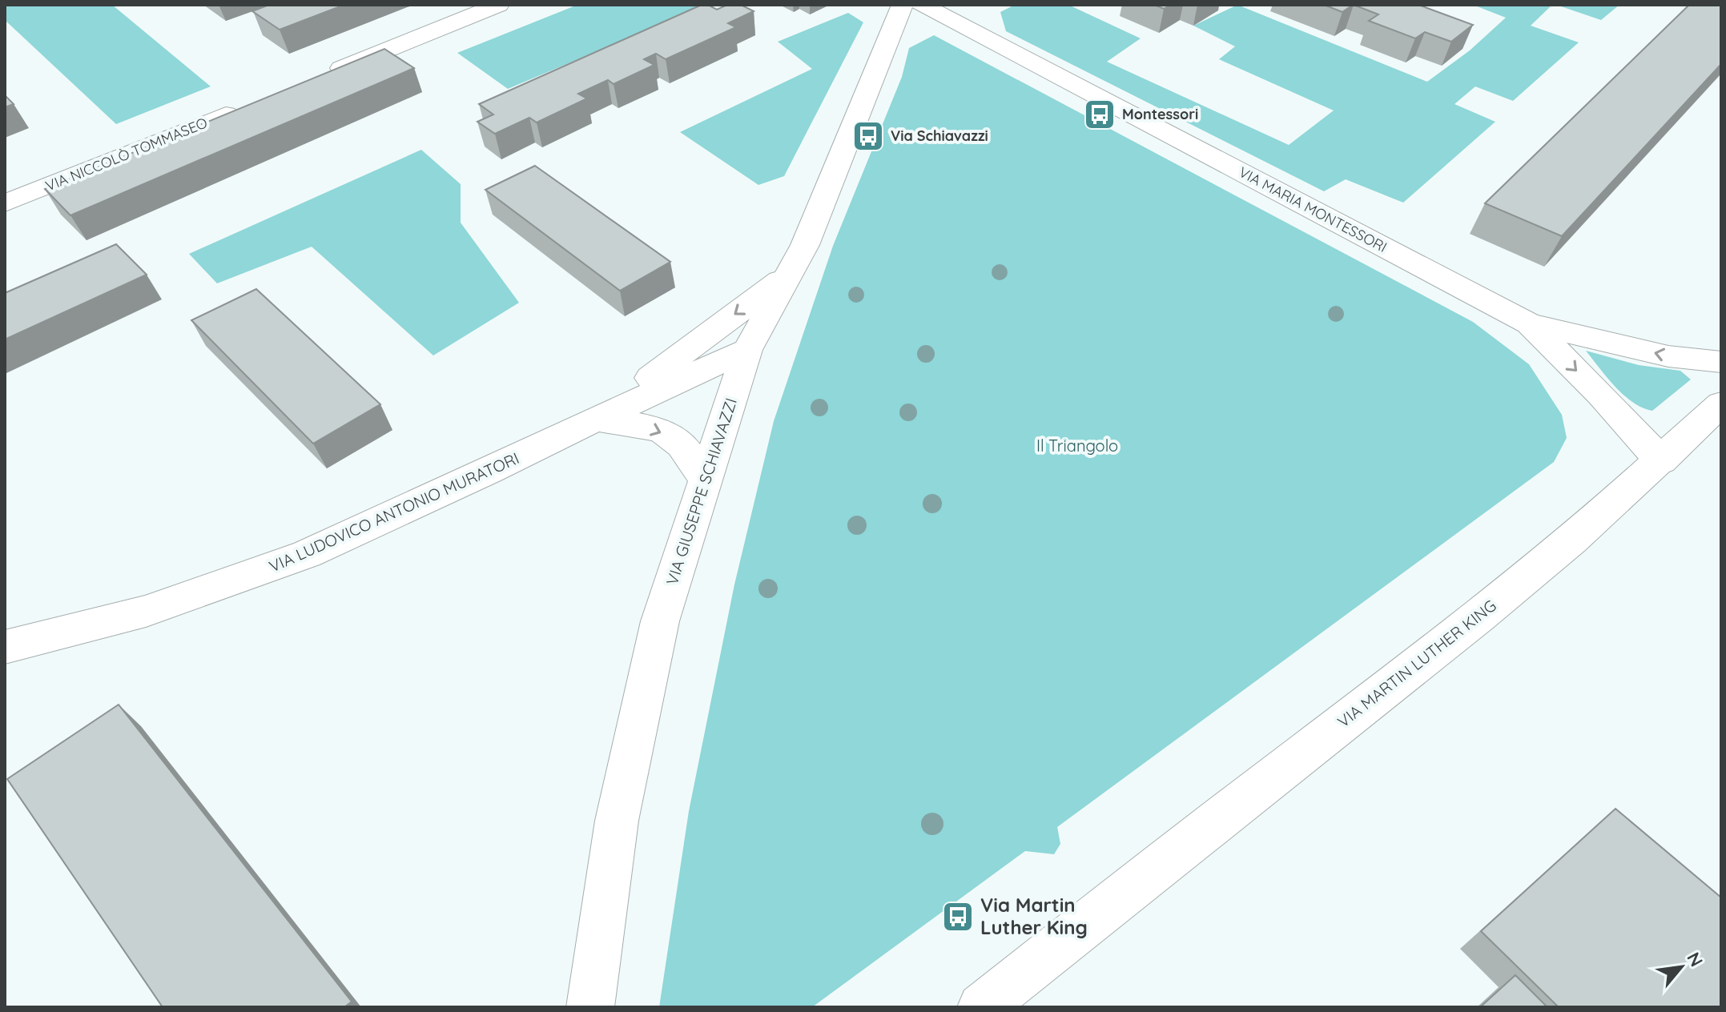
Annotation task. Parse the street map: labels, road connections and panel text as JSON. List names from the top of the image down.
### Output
{
  "streets": {
    "street": [
      "VIA NICCOLÒ TOMMASEO",
      "VIA MARIA MONTESSORI",
      "VIA GIUSEPPE SCHIAVAZZI",
      "VIA LUDOVICO ANTONIO MURATORI",
      "VIA MARTIN LUTHER KING"
    ]
  },
  "crossings": [
    ["VIA GIUSEPPE SCHIAVAZZI", "VIA LUDOVICO ANTONIO MURATORI"]
  ],
  "parks": ["Il Triangolo"],
  "places": {
    "bus stop": ["Montessori", "Via Schiavazzi", "Via Martin Luther King"]
  },
  "north": "top right"
}
